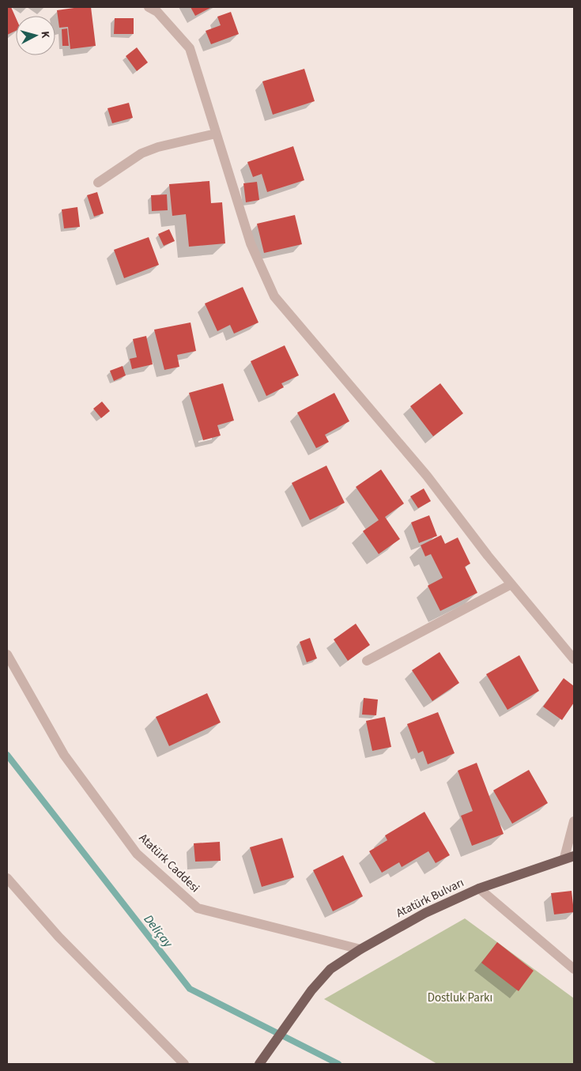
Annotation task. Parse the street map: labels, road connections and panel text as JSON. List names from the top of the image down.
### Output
{
  "streets": {
    "main road": ["Atatürk Bulvarı"],
    "street": ["Atatürk Caddesi"]
  },
  "crossings": [
    ["Atatürk Caddesi", "Atatürk Bulvarı"]
  ],
  "water": ["Deliçay"],
  "parks": ["Dostluk Parkı"],
  "north": "right"
}
